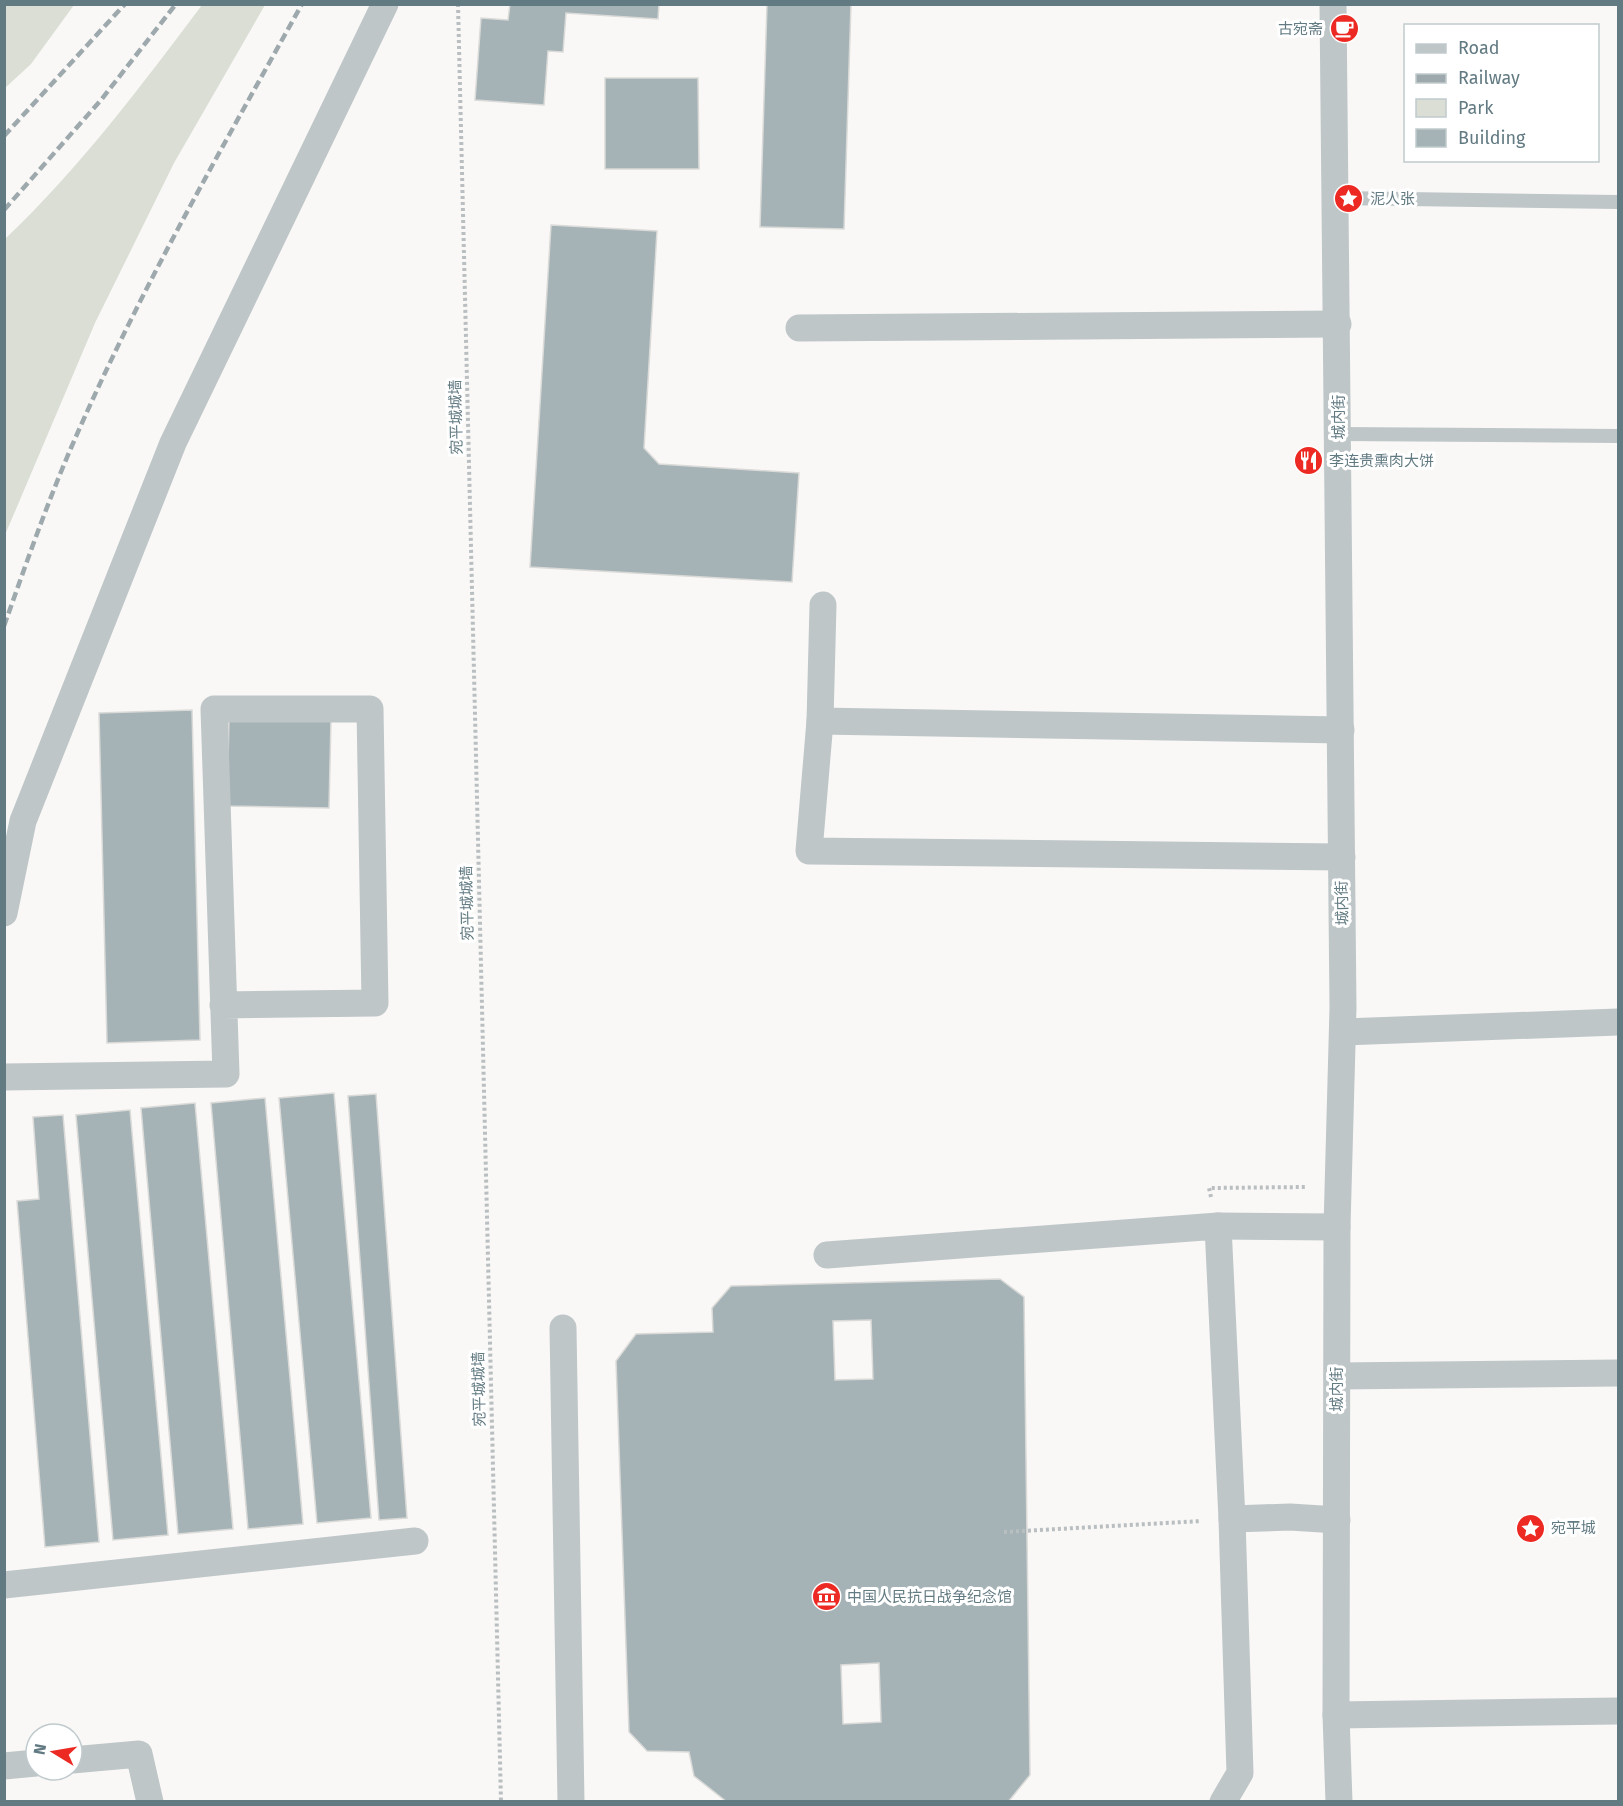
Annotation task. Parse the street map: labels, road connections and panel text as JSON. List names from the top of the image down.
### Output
{
  "streets": {
    "street": ["城内街"],
    "path": ["宛平城城墙"]
  },
  "places": {
    "cafe": ["古宛斋"],
    "place": ["泥人张", "宛平城"],
    "restaurant": ["李连贵熏肉大饼"],
    "museum": ["中国人民抗日战争纪念馆"]
  },
  "legend": [
    "Road",
    "Railway",
    "Park",
    "Building"
  ],
  "north": "left"
}
